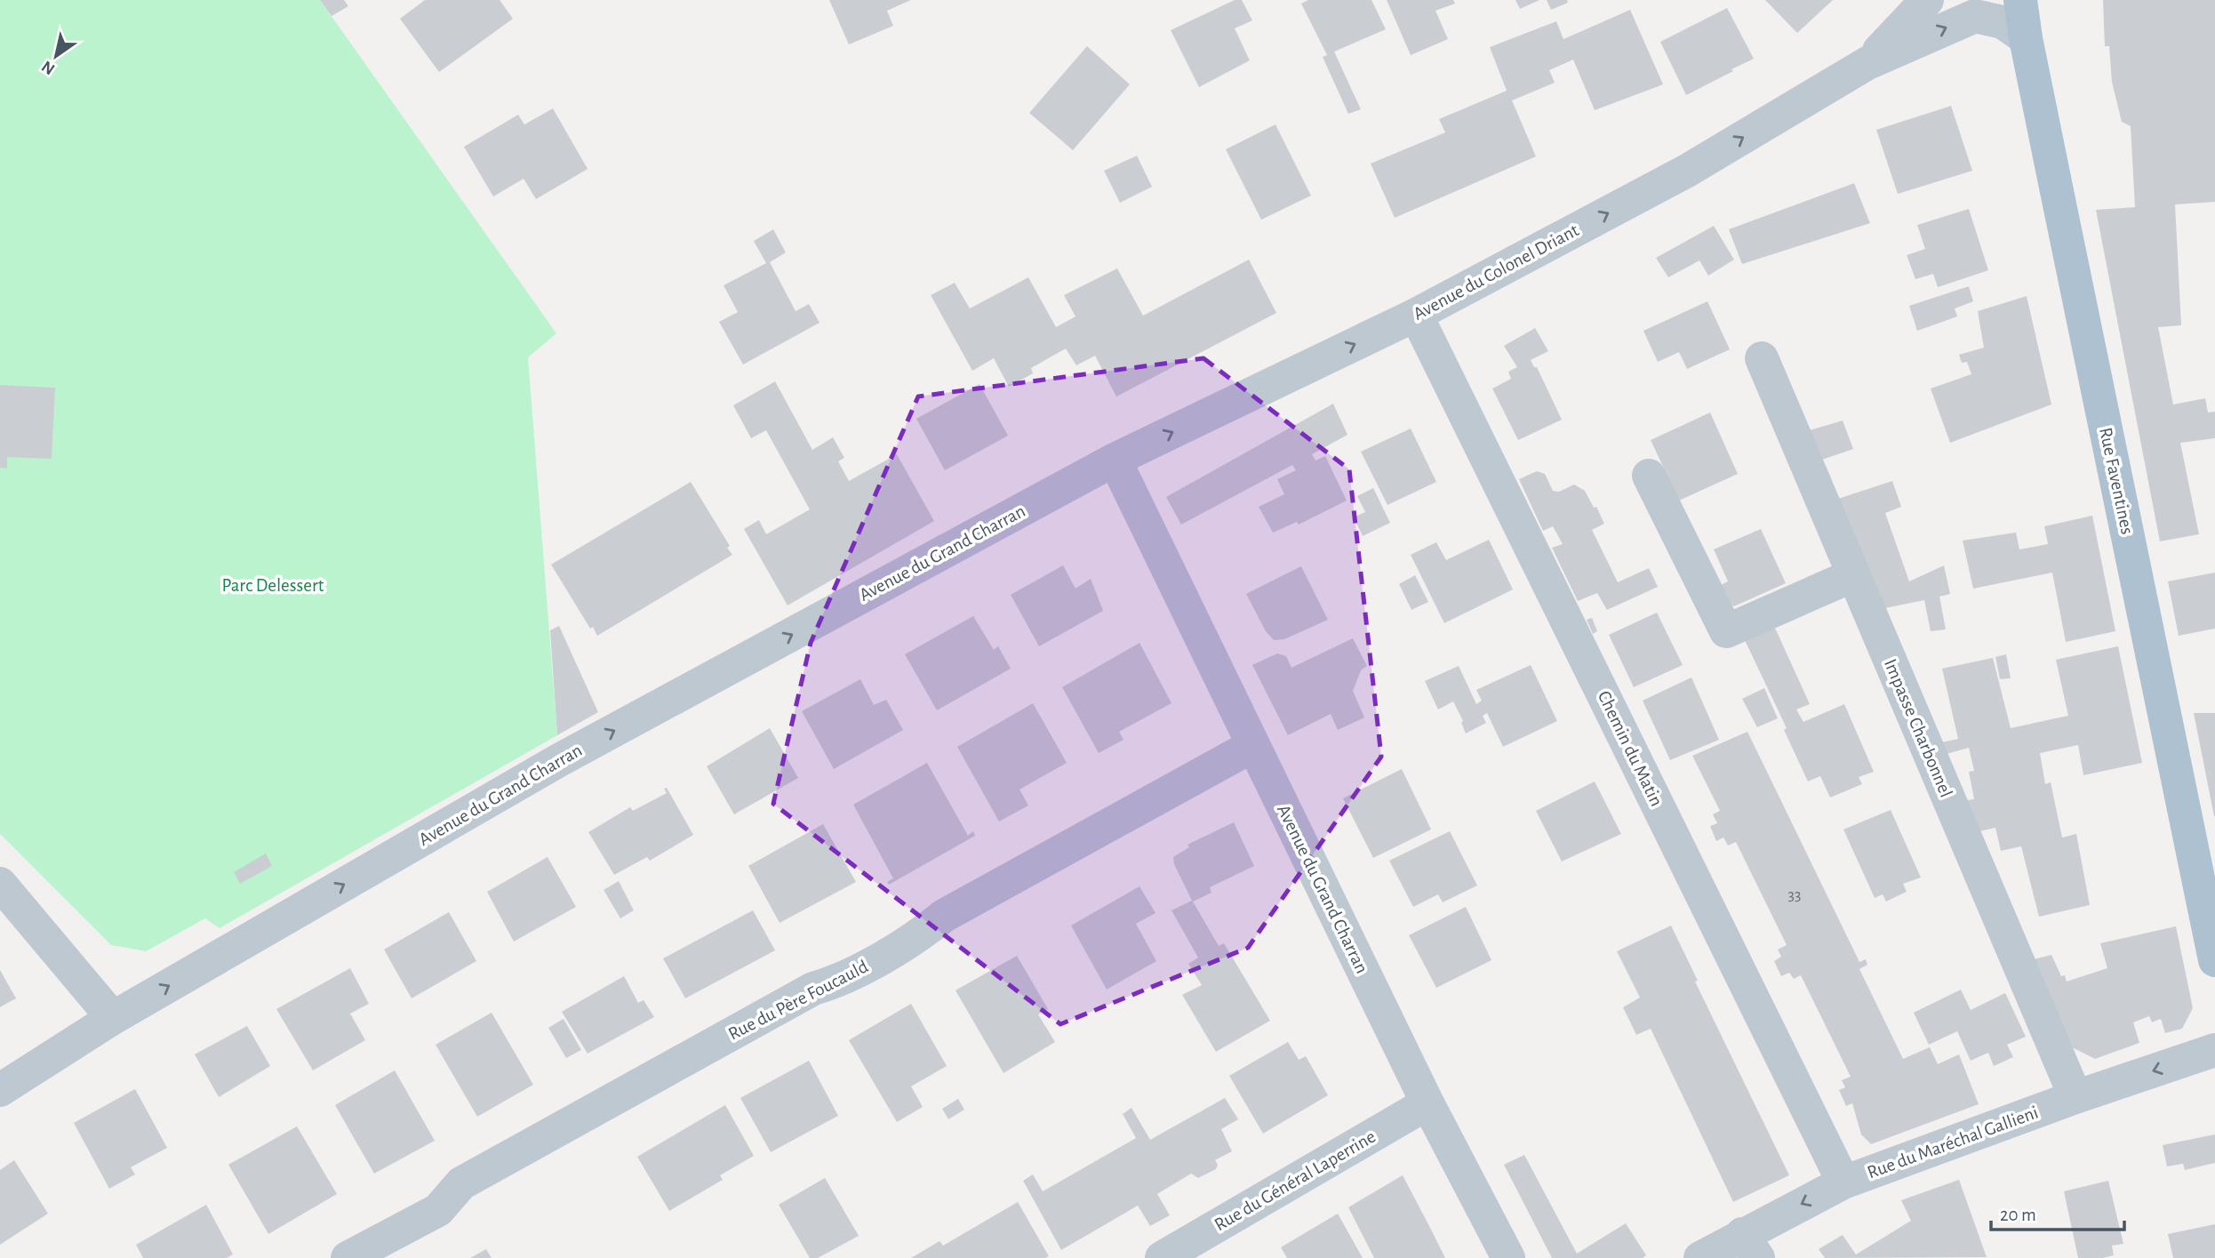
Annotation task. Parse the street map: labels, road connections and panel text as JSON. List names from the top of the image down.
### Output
{
  "streets": {
    "main road": ["Rue Faventines"],
    "street": [
      "Avenue du Colonel Driant",
      "Avenue du Grand Charran",
      "Impasse Charbonnel",
      "Chemin du Matin",
      "Rue du Père Foucauld",
      "Rue du Maréchal Gallieni",
      "Rue du Général Laperrine"
    ]
  },
  "crossings": [
    ["Avenue du Colonel Driant", "Rue Faventines"],
    ["Avenue du Colonel Driant", "Avenue du Grand Charran"],
    ["Avenue du Colonel Driant", "Chemin du Matin"],
    ["Avenue du Grand Charran", "Rue du Père Foucauld"],
    ["Avenue du Grand Charran", "Rue du Général Laperrine"],
    ["Impasse Charbonnel", "Rue du Maréchal Gallieni"],
    ["Chemin du Matin", "Rue du Maréchal Gallieni"]
  ],
  "one_way": ["Avenue du Colonel Driant", "Avenue du Grand Charran", "Rue du Maréchal Gallieni"],
  "parks": ["Parc Delessert"],
  "house_numbers": ["33"],
  "scale_bar": "20 m",
  "north": "bottom left"
}
